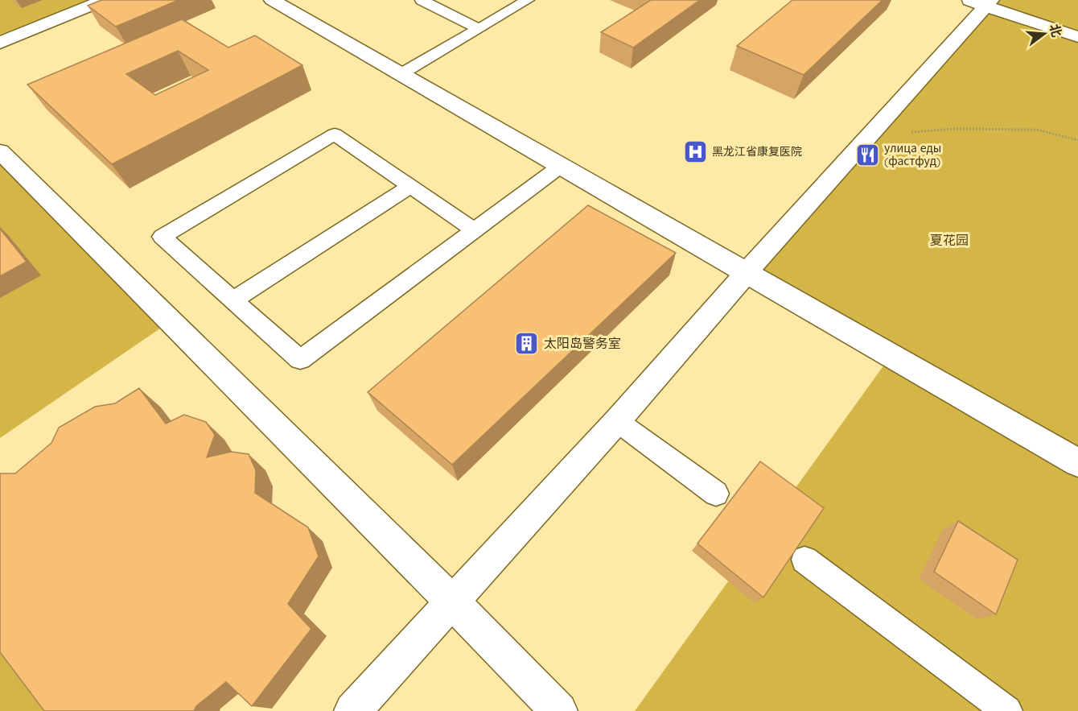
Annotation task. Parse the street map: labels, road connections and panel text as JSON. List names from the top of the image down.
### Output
{
  "parks": ["夏花园"],
  "places": {
    "hospital": ["黑龙江省康复医院"],
    "restaurant": ["улица еды (фастфуд)"],
    "building": ["太阳岛警务室"]
  },
  "north": "right"
}
